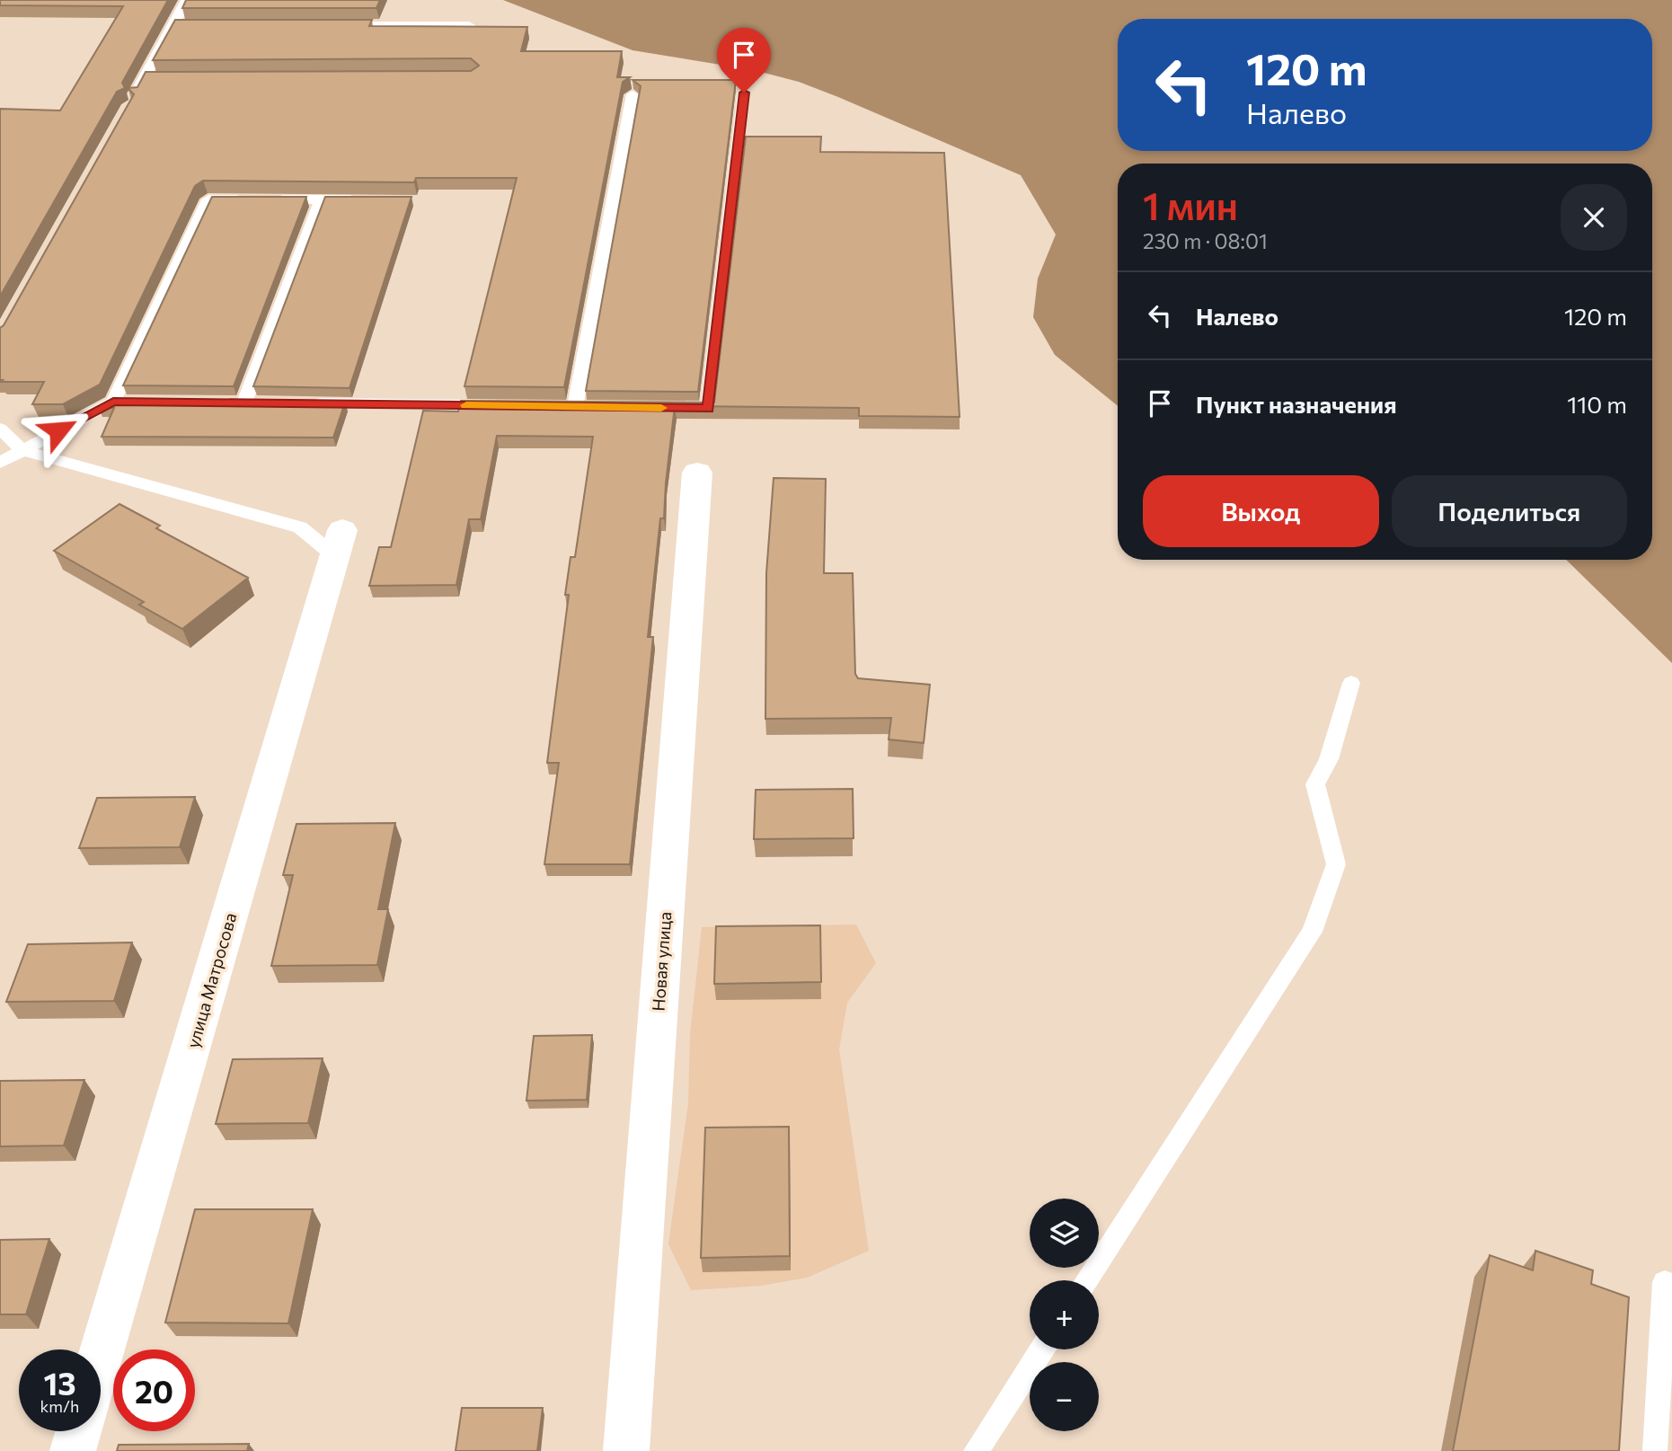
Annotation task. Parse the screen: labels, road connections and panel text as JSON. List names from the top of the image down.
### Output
{
  "streets": {
    "street": ["Новая улица", "улица Матросова"]
  },
  "page": {
    "turn": ["120 m", "Налево"],
    "heading": ["1 мин", "230 m · 08:01"],
    "list": [
      {
        "name": "Налево",
        "value": "120 m"
      },
      {
        "name": "Пункт назначения",
        "value": "110 m"
      }
    ],
    "buttons": ["Выход", "Поделиться"],
    "map_buttons": ["+", "−"],
    "speed": "13 km/h",
    "limit": "20"
  }
}
